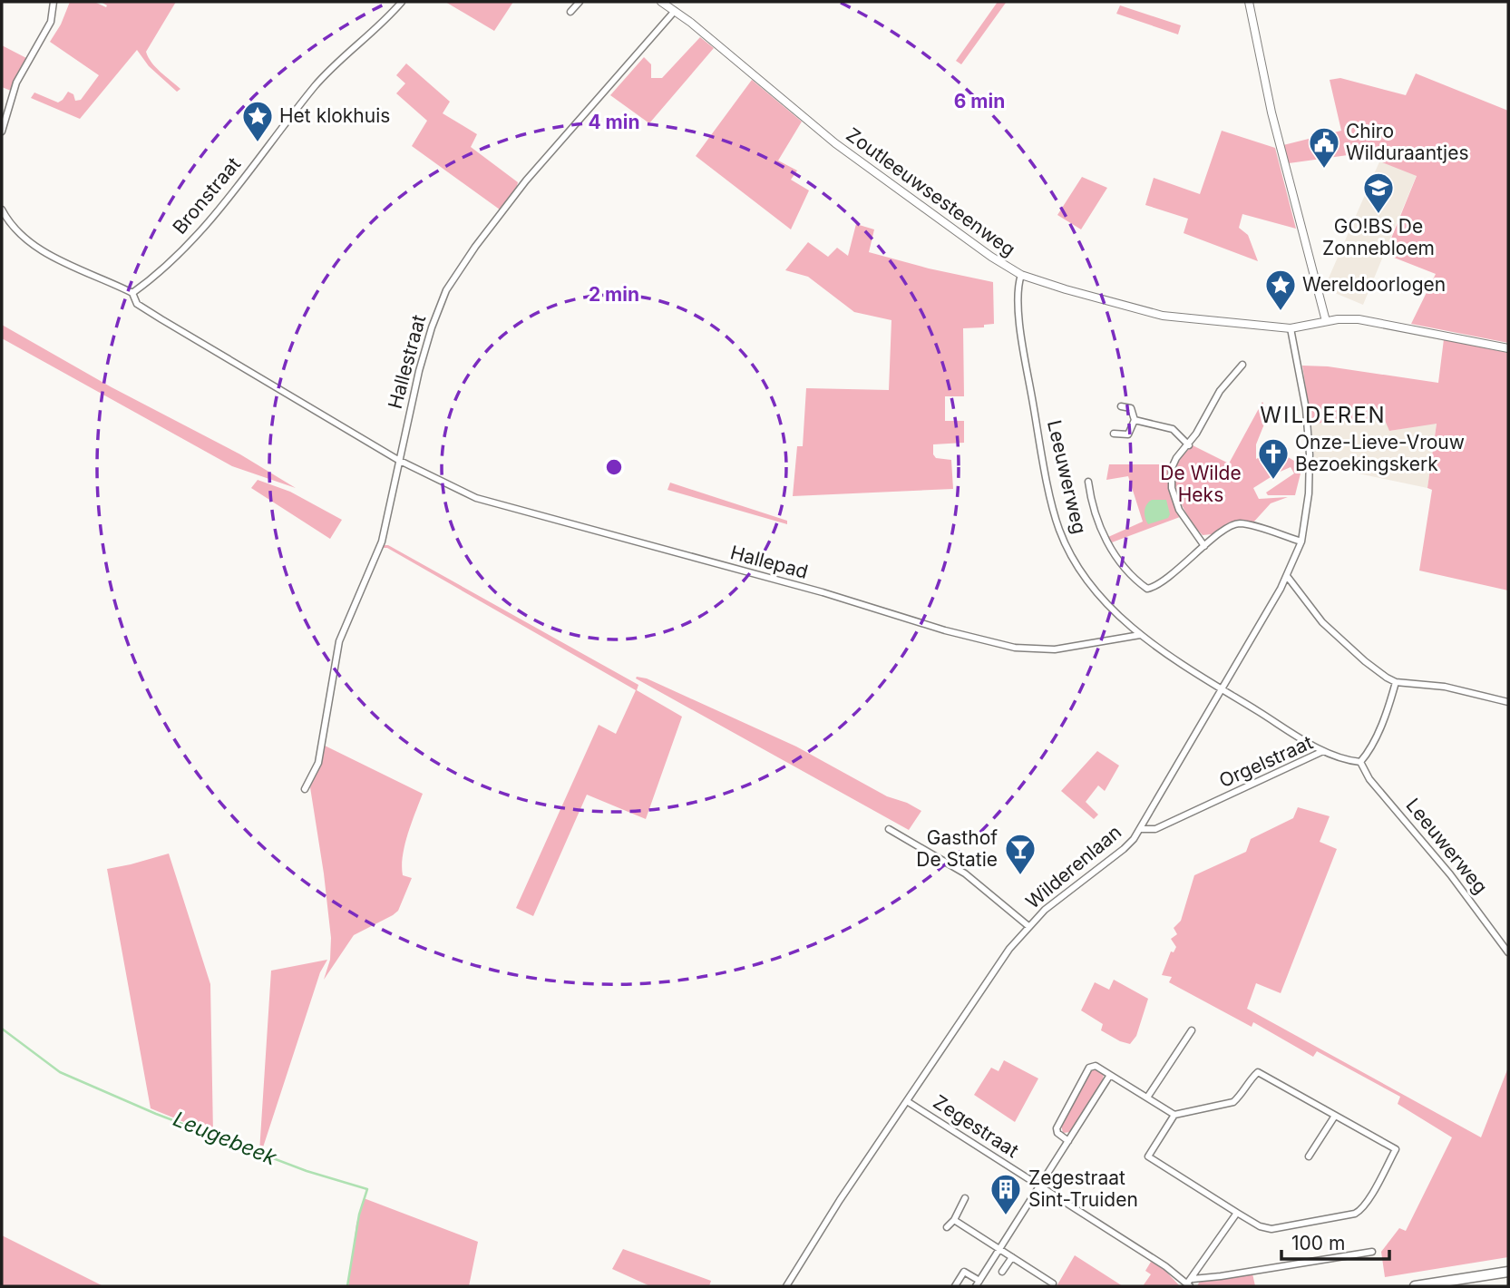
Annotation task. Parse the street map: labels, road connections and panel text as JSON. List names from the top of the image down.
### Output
{
  "streets": {
    "street": [
      "Zoutleeuwsesteenweg",
      "Bronstraat",
      "Hallestraat",
      "Leeuwerweg",
      "Hallepad",
      "Orgelstraat",
      "Wilderenlaan",
      "Zegestraat"
    ]
  },
  "crossings": [
    ["Zoutleeuwsesteenweg", "Hallestraat"],
    ["Zoutleeuwsesteenweg", "Leeuwerweg"],
    ["Zoutleeuwsesteenweg", "Wilderenlaan"],
    ["Hallestraat", "Hallepad"],
    ["Leeuwerweg", "Hallepad"],
    ["Leeuwerweg", "Orgelstraat"],
    ["Leeuwerweg", "Wilderenlaan"],
    ["Orgelstraat", "Wilderenlaan"],
    ["Wilderenlaan", "Zegestraat"]
  ],
  "districts": ["WILDEREN"],
  "water": ["Leugebeek"],
  "parks": ["De Wilde Heks"],
  "places": {
    "place": ["Het klokhuis", "Wereldoorlogen"],
    "public building": ["Chiro Wilduraantjes"],
    "school or university": ["GO!BS De Zonnebloem"],
    "church": ["Onze-Lieve-Vrouw Bezoekingskerk"],
    "bar": ["Gasthof De Statie"],
    "building": ["Zegestraat Sint-Truiden"]
  },
  "scale_bar": "100 m",
  "rings": ["6 min", "4 min", "2 min"]
}
